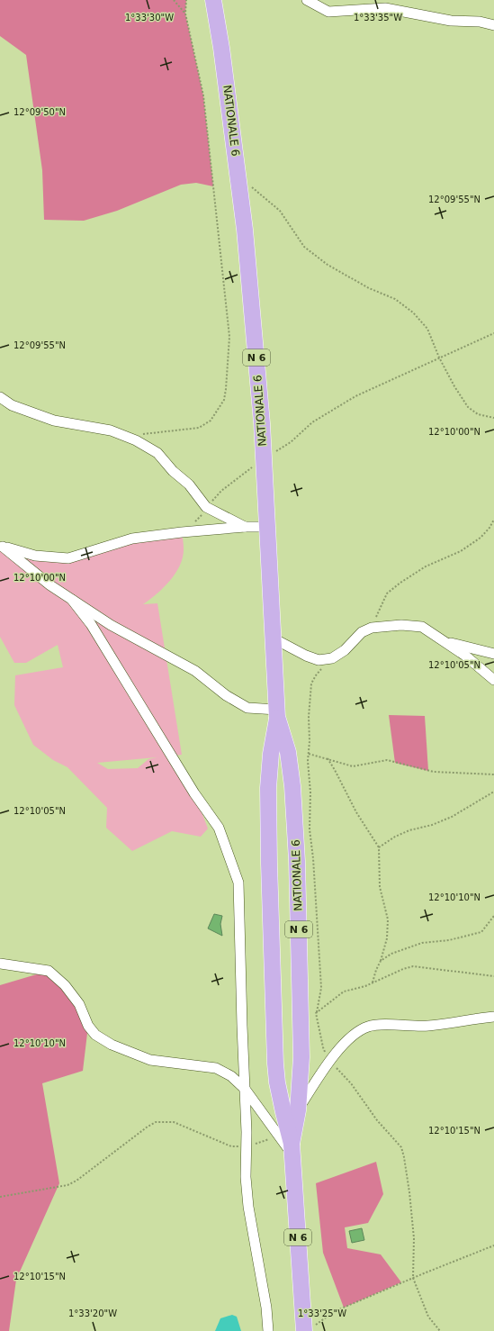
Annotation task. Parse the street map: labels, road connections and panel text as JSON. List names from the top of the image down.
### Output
{
  "streets": {
    "main road": ["NATIONALE 6", "N 6"]
  },
  "coordinates": [
    "1°33'30\"W",
    "1°33'35\"W",
    "12°09'50\"N",
    "12°09'55\"N",
    "12°10'00\"N",
    "12°10'05\"N",
    "12°10'10\"N",
    "12°10'15\"N",
    "1°33'20\"W",
    "1°33'25\"W"
  ]
}
